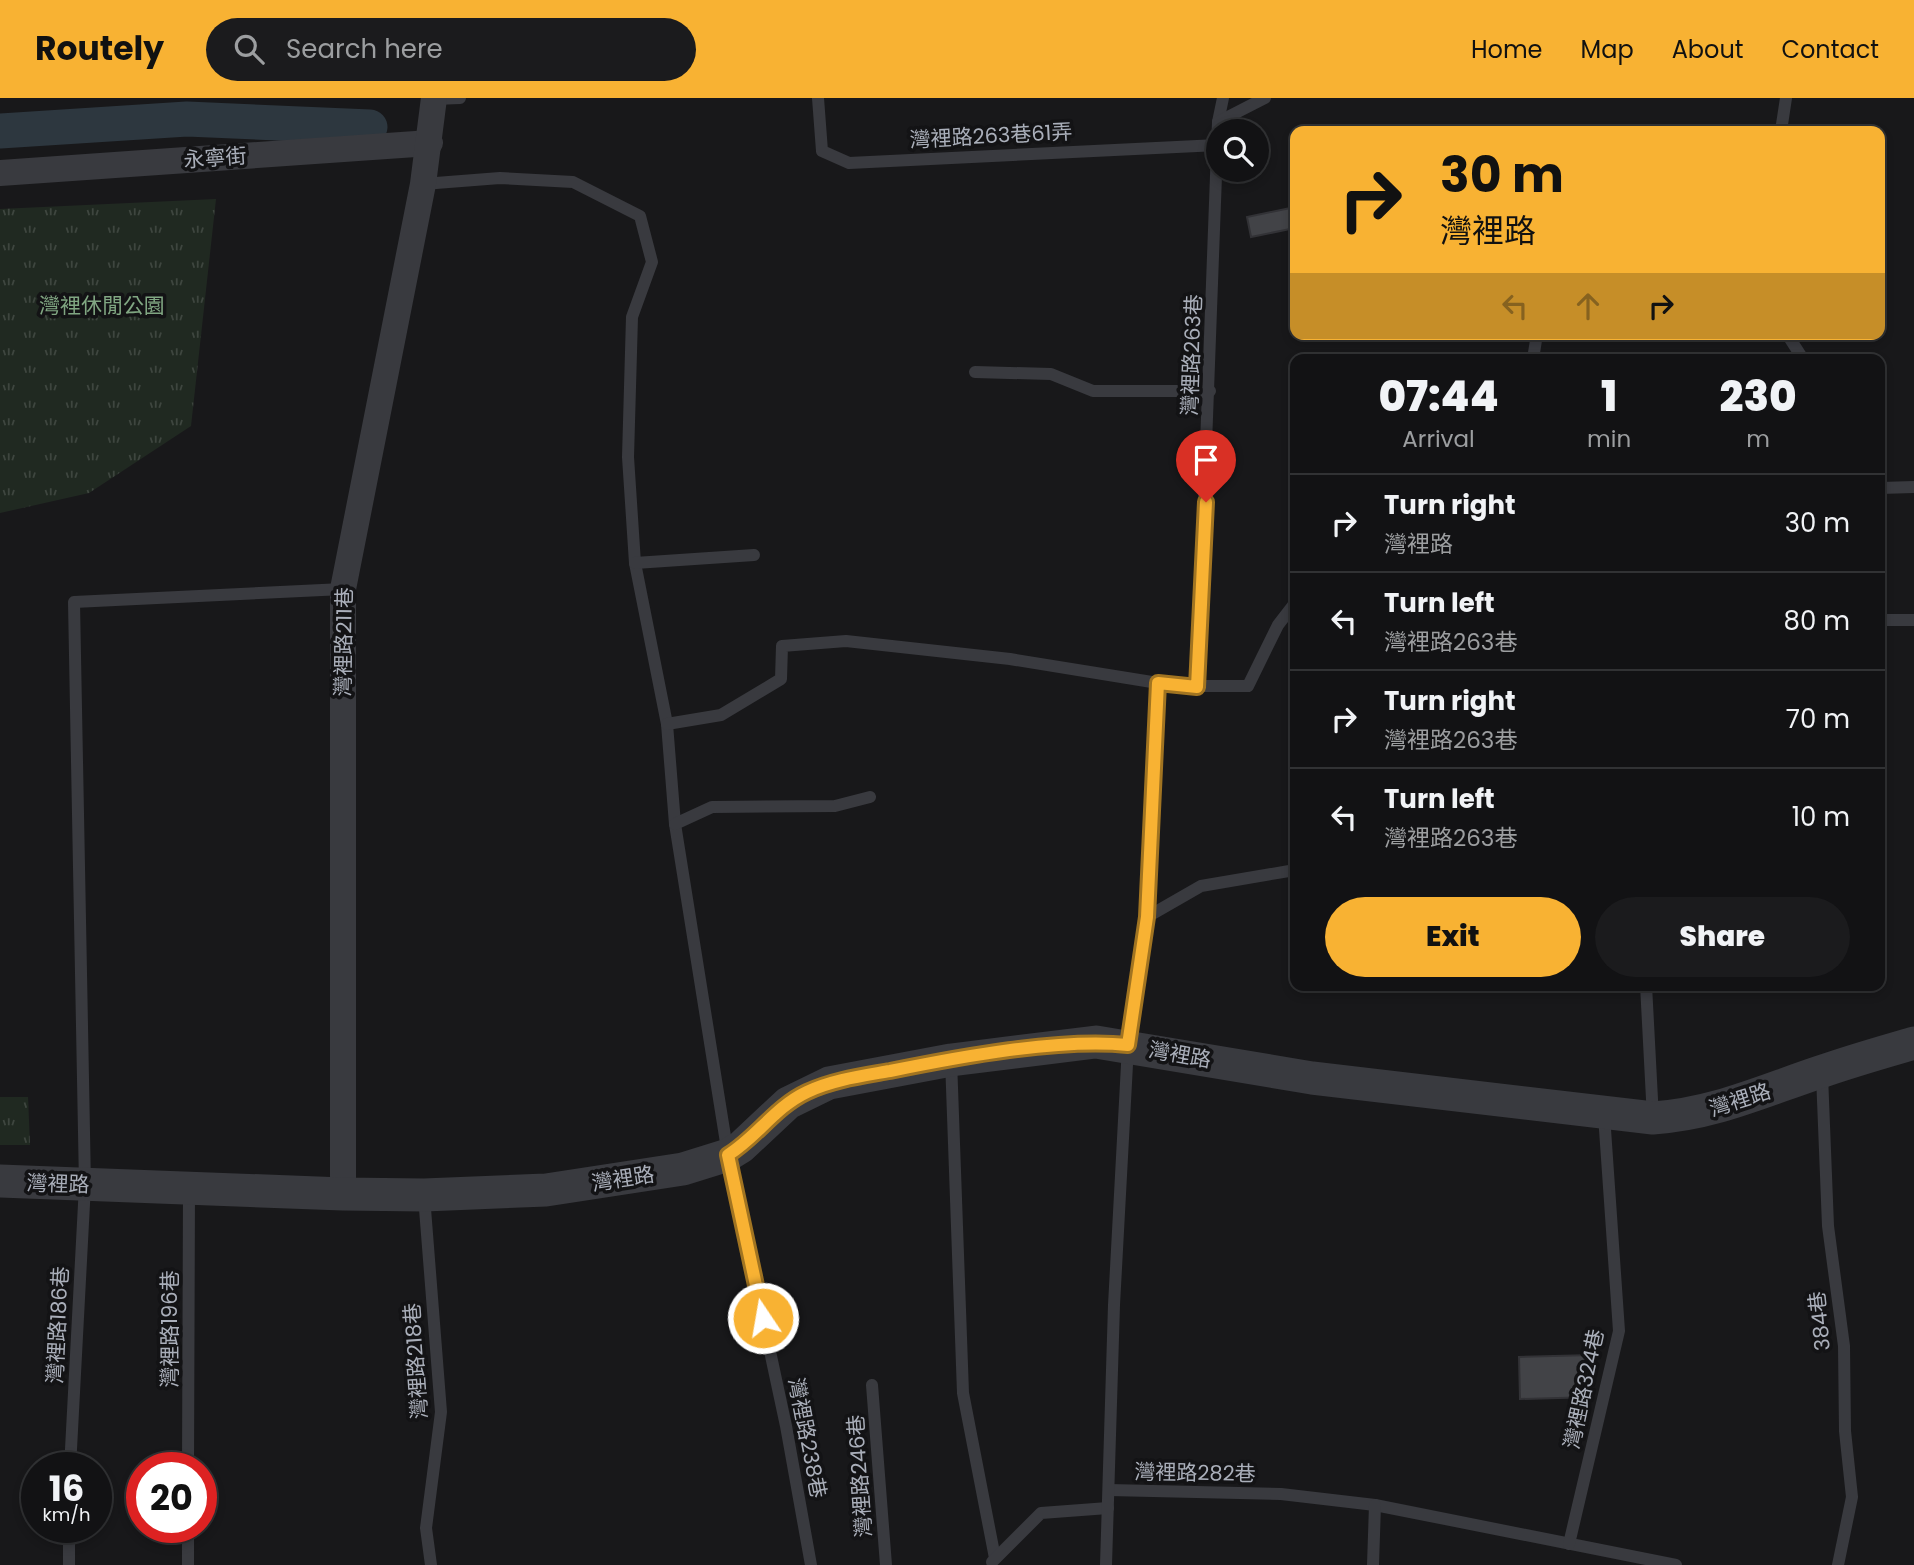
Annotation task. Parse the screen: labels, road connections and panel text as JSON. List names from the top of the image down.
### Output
{
  "streets": {
    "street": ["永寧街", "灣裡路211巷", "灣裡路"],
    "lane": [
      "灣裡路263巷61弄",
      "灣裡路263巷",
      "384巷",
      "灣裡路186巷",
      "灣裡路196巷",
      "灣裡路218巷",
      "灣裡路324巷",
      "灣裡路238巷",
      "灣裡路282巷",
      "灣裡路246巷"
    ]
  },
  "crossings": [
    ["永寧街", "灣裡路211巷"],
    ["灣裡路211巷", "灣裡路"],
    ["灣裡路211巷", "灣裡路186巷"],
    ["灣裡路211巷", "灣裡路238巷"],
    ["灣裡路", "384巷"],
    ["灣裡路", "灣裡路186巷"],
    ["灣裡路", "灣裡路196巷"],
    ["灣裡路", "灣裡路218巷"],
    ["灣裡路", "灣裡路324巷"],
    ["灣裡路", "灣裡路238巷"],
    ["灣裡路", "灣裡路282巷"],
    ["灣裡路324巷", "灣裡路282巷"]
  ],
  "parks": ["灣裡休閒公園"],
  "page": {
    "header": "Routely",
    "search": "Search here",
    "nav": [
      "Home",
      "Map",
      "About",
      "Contact"
    ],
    "turn": ["30 m", "灣裡路"],
    "eta": [
      "07:44",
      "Arrival",
      "1",
      "min",
      "230",
      "m"
    ],
    "list": [
      {
        "name": "Turn right",
        "note": "灣裡路",
        "value": "30 m"
      },
      {
        "name": "Turn left",
        "note": "灣裡路263巷",
        "value": "80 m"
      },
      {
        "name": "Turn right",
        "note": "灣裡路263巷",
        "value": "70 m"
      },
      {
        "name": "Turn left",
        "note": "灣裡路263巷",
        "value": "10 m"
      }
    ],
    "buttons": ["Exit", "Share"],
    "speed": "16 km/h",
    "limit": "20"
  }
}
